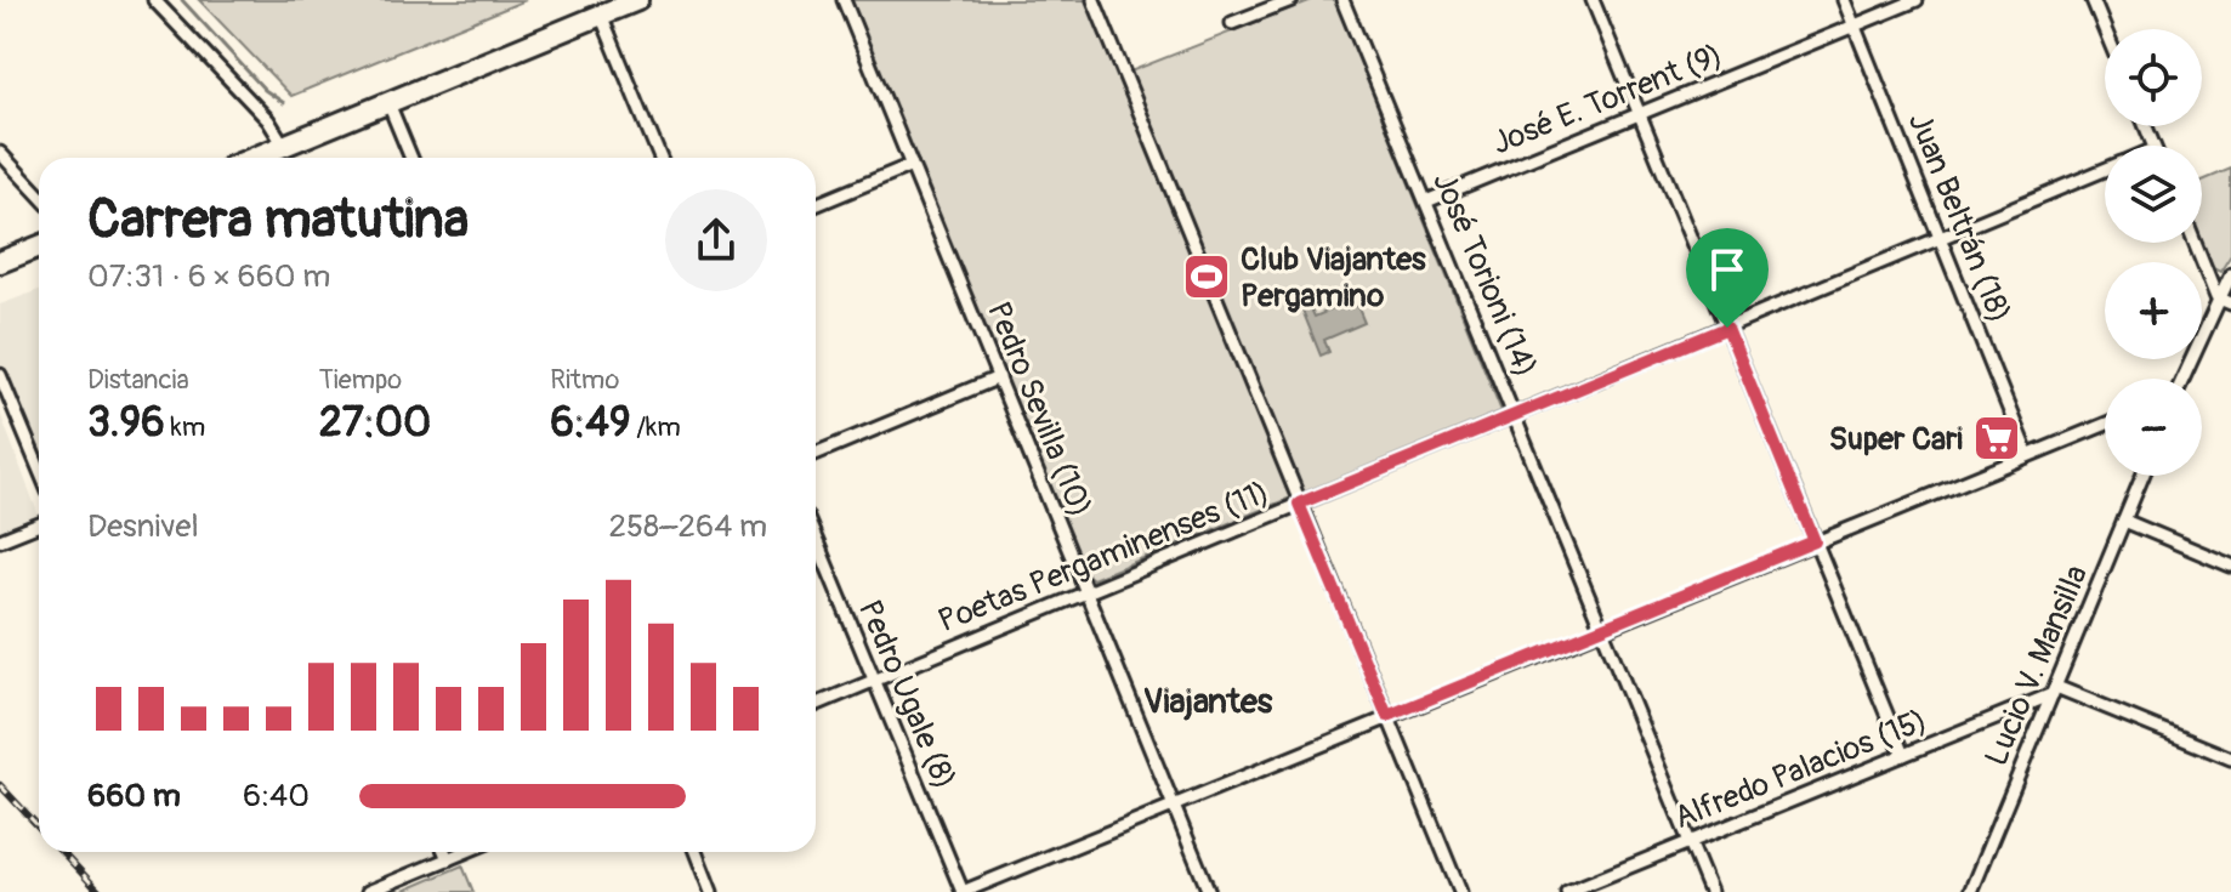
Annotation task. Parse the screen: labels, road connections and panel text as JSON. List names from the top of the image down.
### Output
{
  "streets": {
    "street": [
      "José E. Torrent (9)",
      "Juan Beltrán (18)",
      "José Torioni (14)",
      "Pedro Sevilla (10)",
      "Poetas Pergaminenses (11)",
      "Lucio V. Mansilla",
      "Pedro Ugale (8)",
      "Alfredo Palacios (15)"
    ]
  },
  "crossings": [
    ["José E. Torrent (9)", "Juan Beltrán (18)"],
    ["José E. Torrent (9)", "José Torioni (14)"],
    ["Juan Beltrán (18)", "Poetas Pergaminenses (11)"],
    ["José Torioni (14)", "Poetas Pergaminenses (11)"],
    ["José Torioni (14)", "Alfredo Palacios (15)"],
    ["Pedro Sevilla (10)", "Poetas Pergaminenses (11)"],
    ["Poetas Pergaminenses (11)", "Pedro Ugale (8)"],
    ["Lucio V. Mansilla", "Alfredo Palacios (15)"]
  ],
  "districts": ["Viajantes"],
  "places": {
    "sports": ["Club Viajantes Pergamino"],
    "supermarket": ["Super Cari"]
  },
  "page": {
    "map_buttons": ["+", "−"],
    "heading": ["Carrera matutina", "07:31 · 6 × 660 m"],
    "stats": [
      ["Distancia", "3.96 km"],
      ["Tiempo", "27:00"],
      ["Ritmo", "6:49 /km"]
    ],
    "chart": ["Desnivel", "258–264 m"],
    "list": [
      {
        "name": "660 m",
        "note": "6:40"
      }
    ]
  }
}
